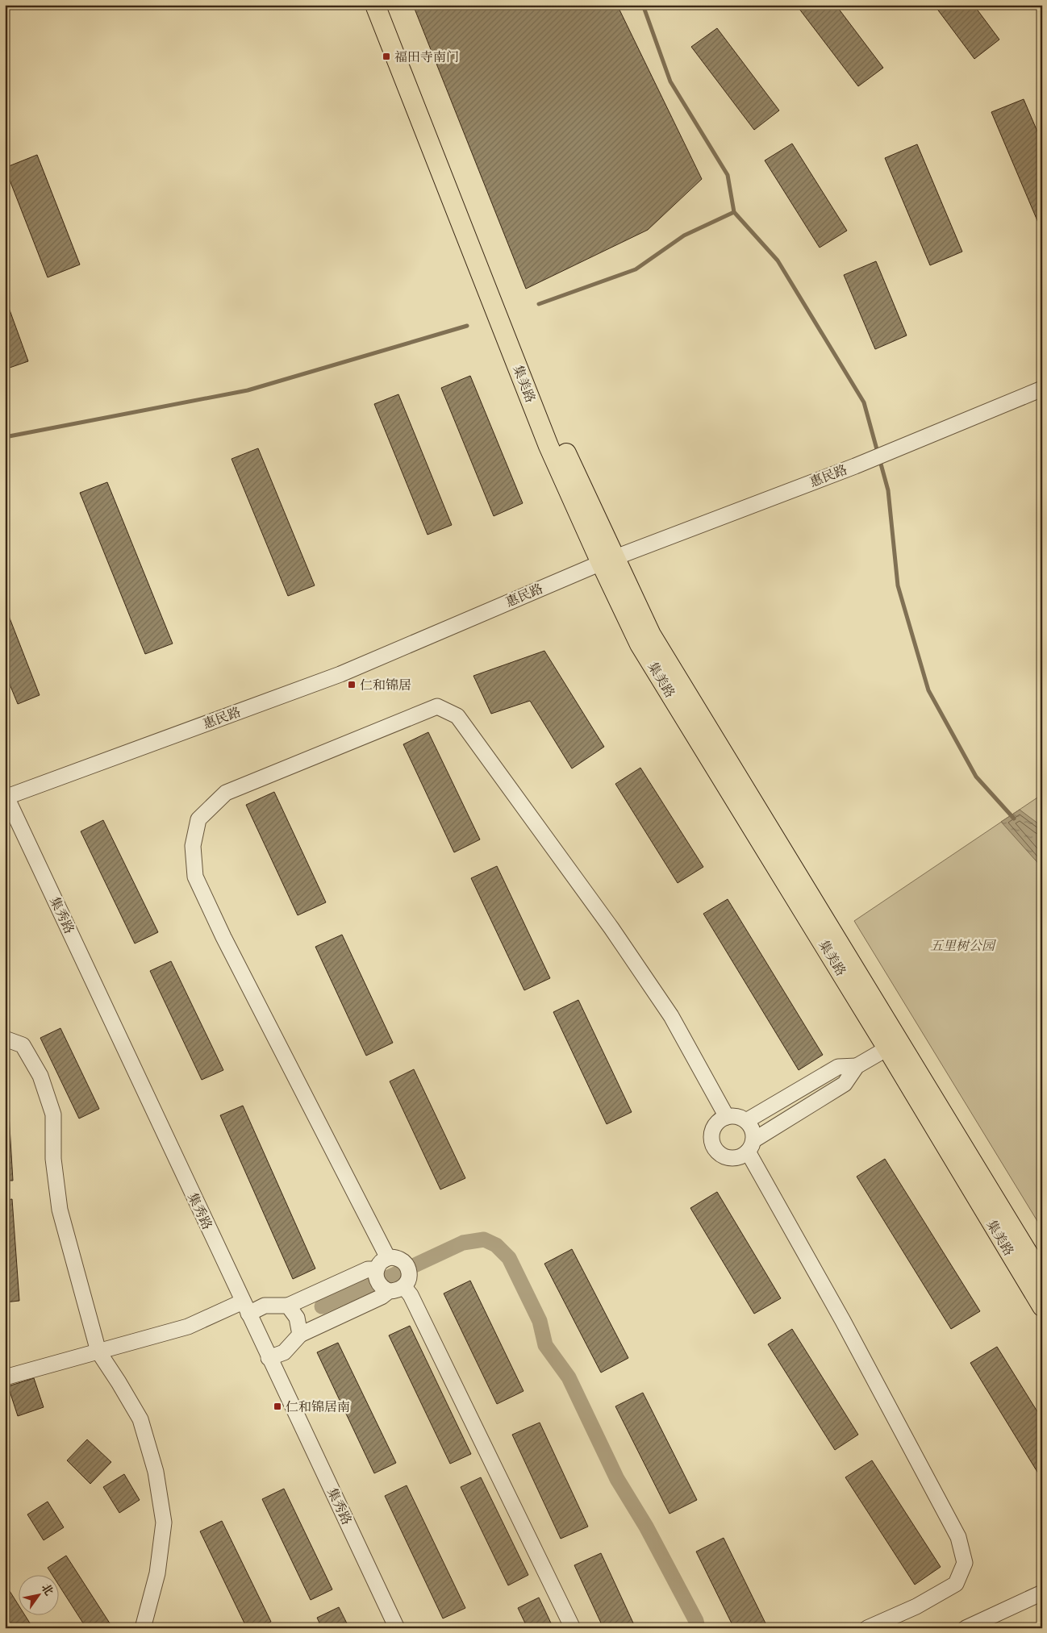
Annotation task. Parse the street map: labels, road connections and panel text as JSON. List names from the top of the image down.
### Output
{
  "streets": {
    "main road": ["集美路"],
    "street": ["惠民路", "集秀路"]
  },
  "crossings": [
    ["集美路", "惠民路"],
    ["惠民路", "集秀路"]
  ],
  "parks": ["五里树公园"],
  "places": {
    "transit": ["福田寺南门", "仁和锦居", "仁和锦居南"]
  },
  "north": "top right"
}
